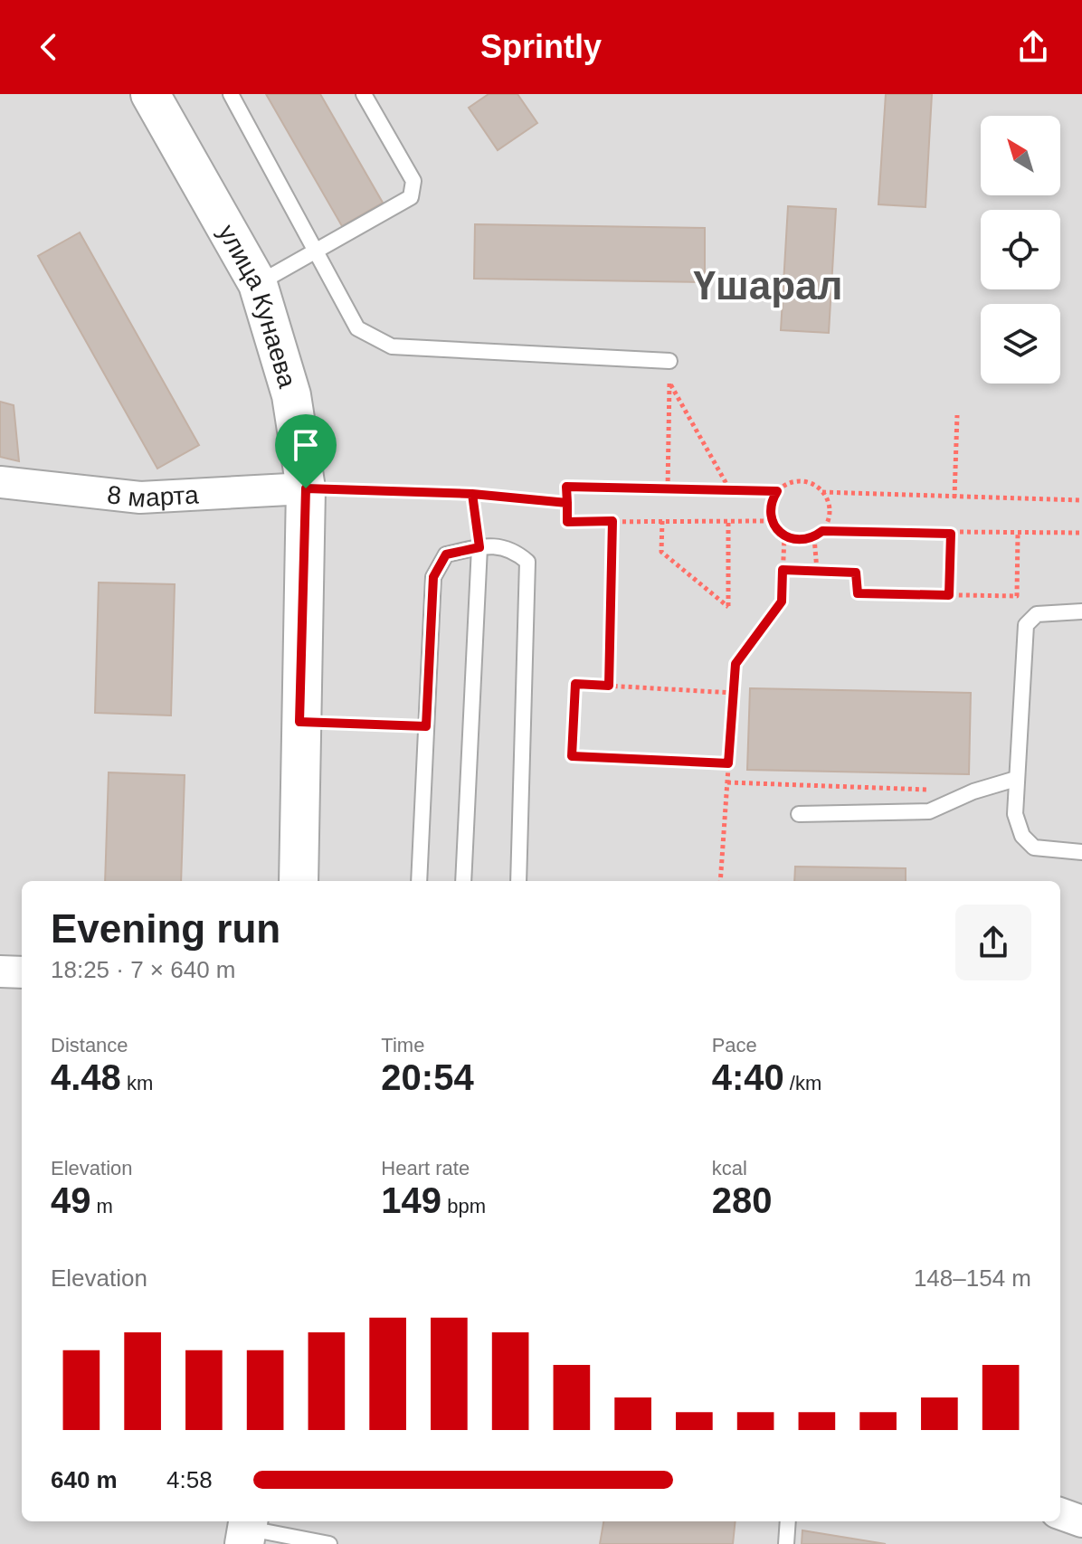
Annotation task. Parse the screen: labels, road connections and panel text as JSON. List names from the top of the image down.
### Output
{
  "streets": {
    "street": ["улица Кунаева", "8 марта"]
  },
  "crossings": [
    ["улица Кунаева", "8 марта"]
  ],
  "districts": ["Үшарал"],
  "north": "top left",
  "page": {
    "header": "Sprintly",
    "heading": ["Evening run", "18:25 · 7 × 640 m"],
    "stats": [
      ["Distance", "4.48 km"],
      ["Time", "20:54"],
      ["Pace", "4:40 /km"],
      ["Elevation", "49 m"],
      ["Heart rate", "149 bpm"],
      ["kcal", "280"]
    ],
    "chart": ["Elevation", "148–154 m"],
    "list": [
      {
        "name": "640 m",
        "note": "4:58"
      }
    ]
  }
}
